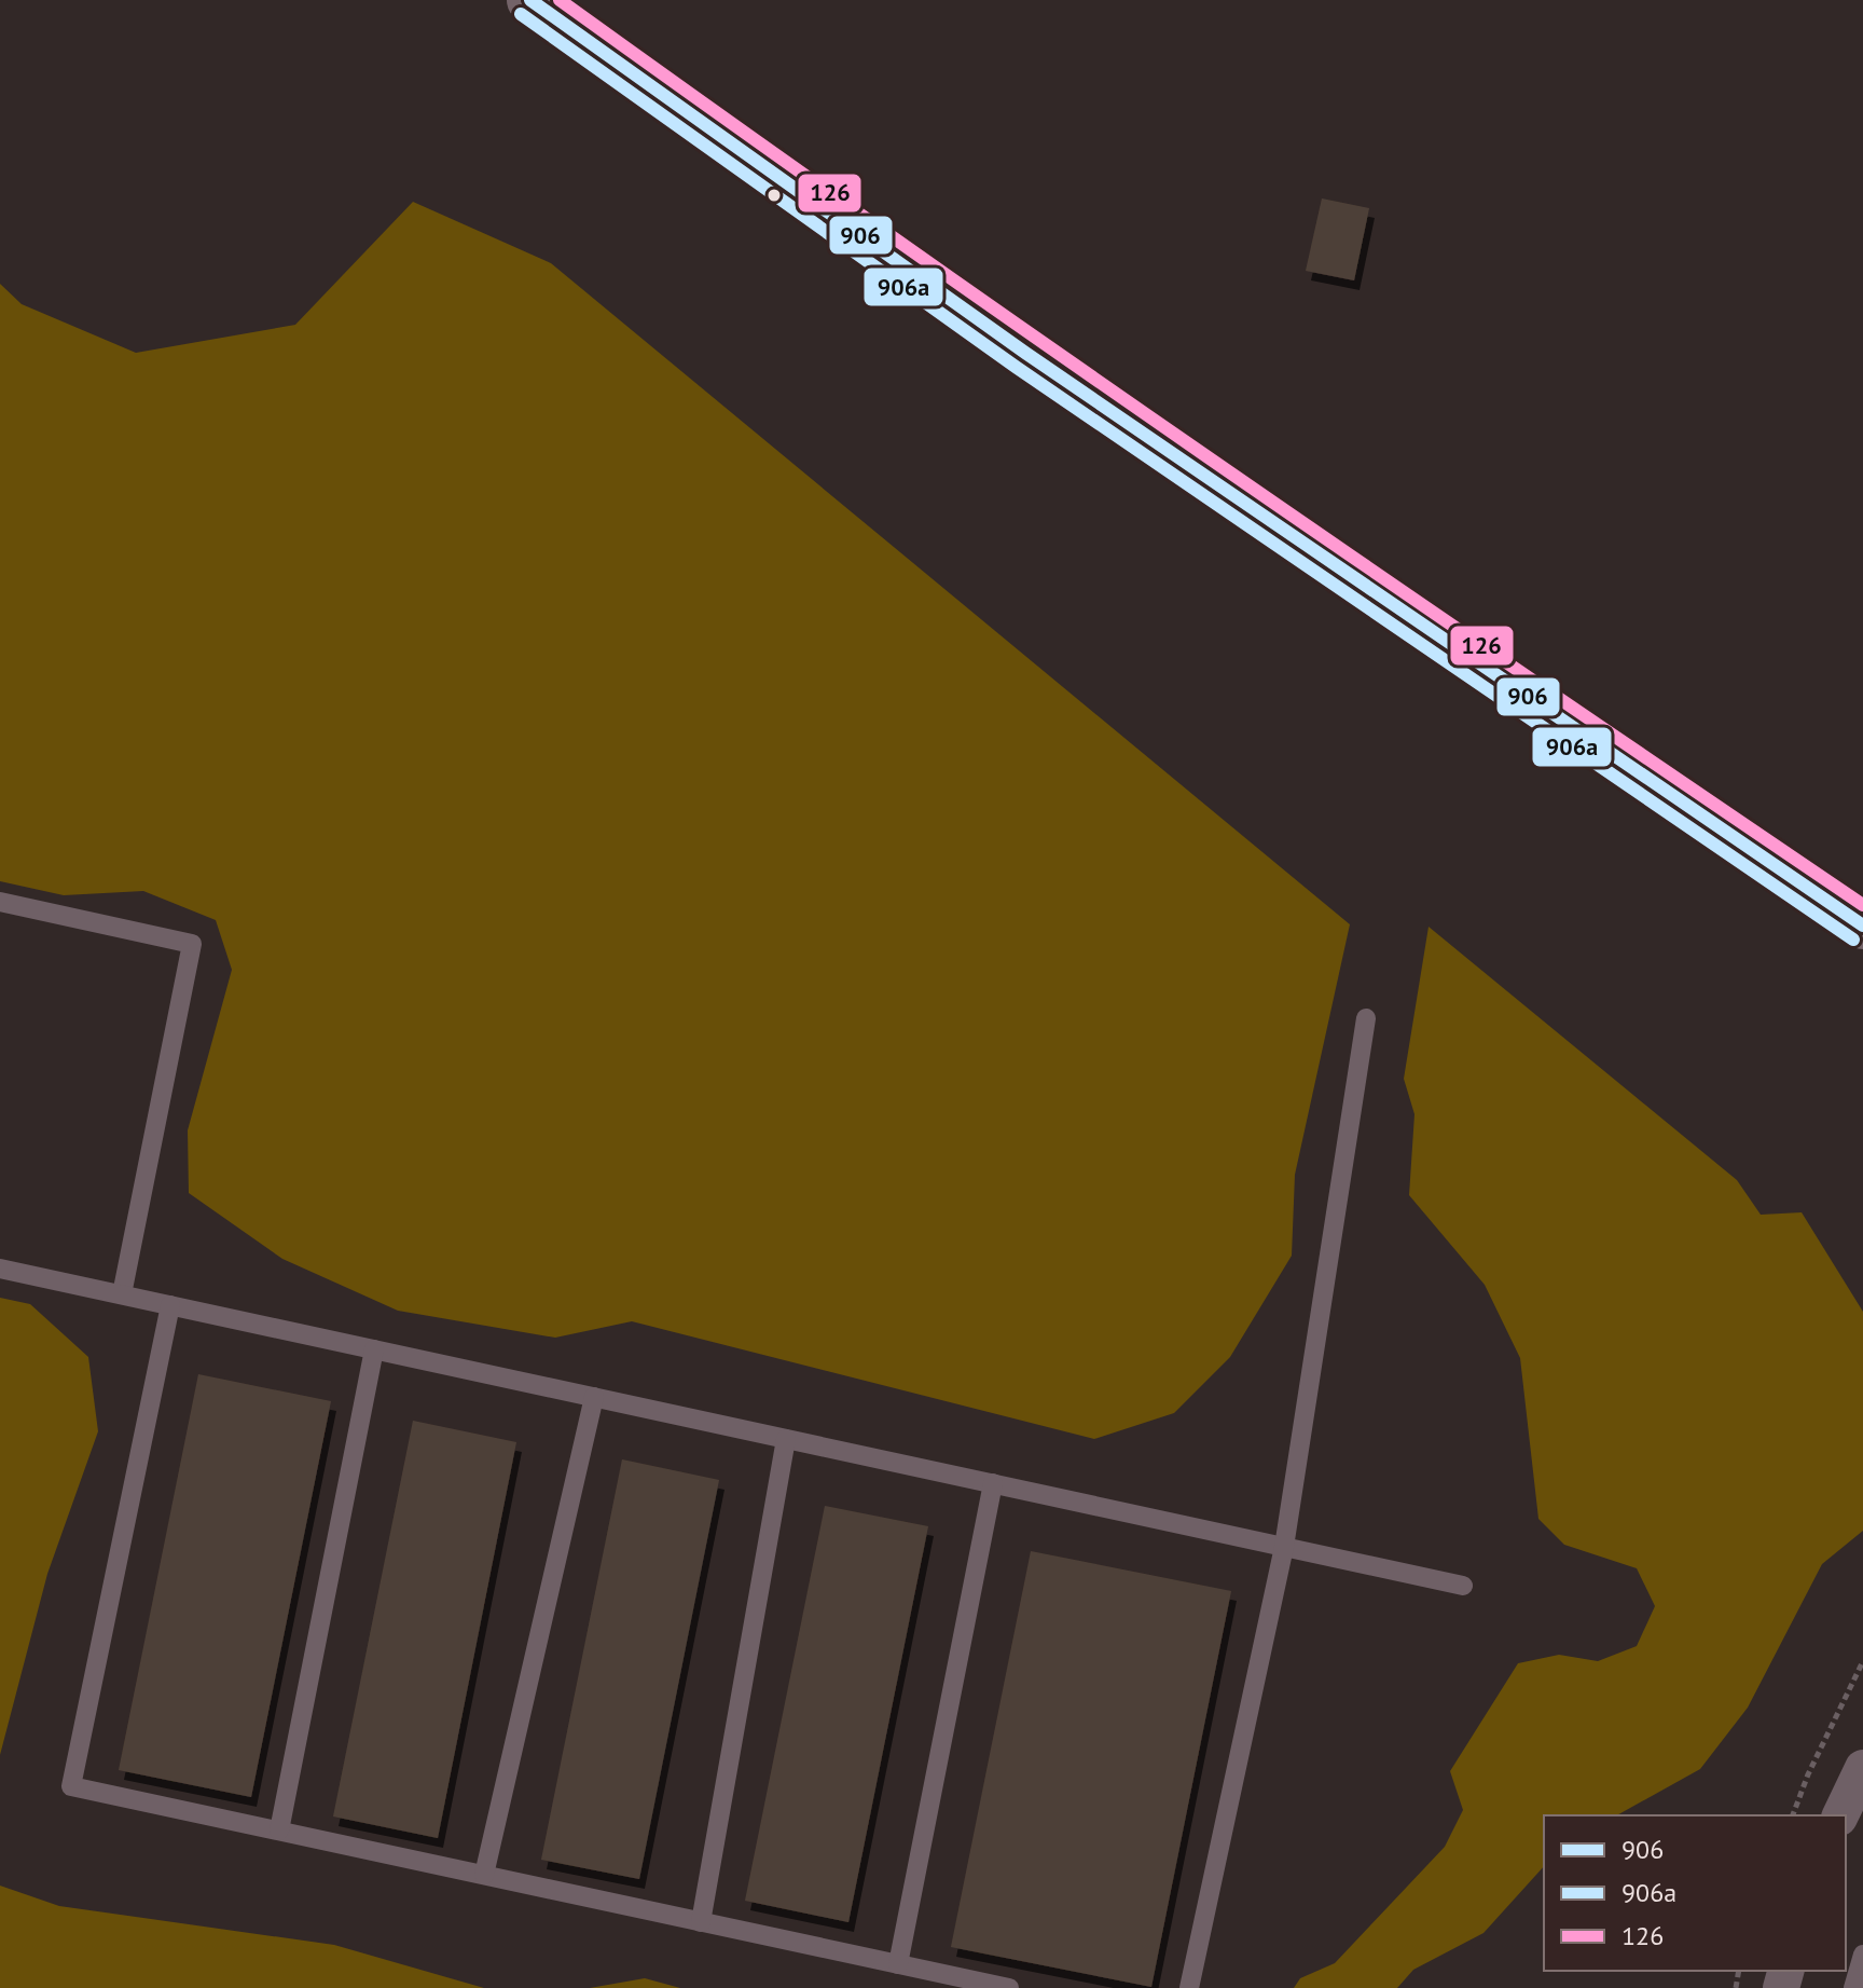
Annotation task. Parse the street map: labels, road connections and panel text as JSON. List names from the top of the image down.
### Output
{
  "lines": ["transit line 906", "transit line 126", "transit line 906а"],
  "legend": ["906", "906а", "126"]
}
